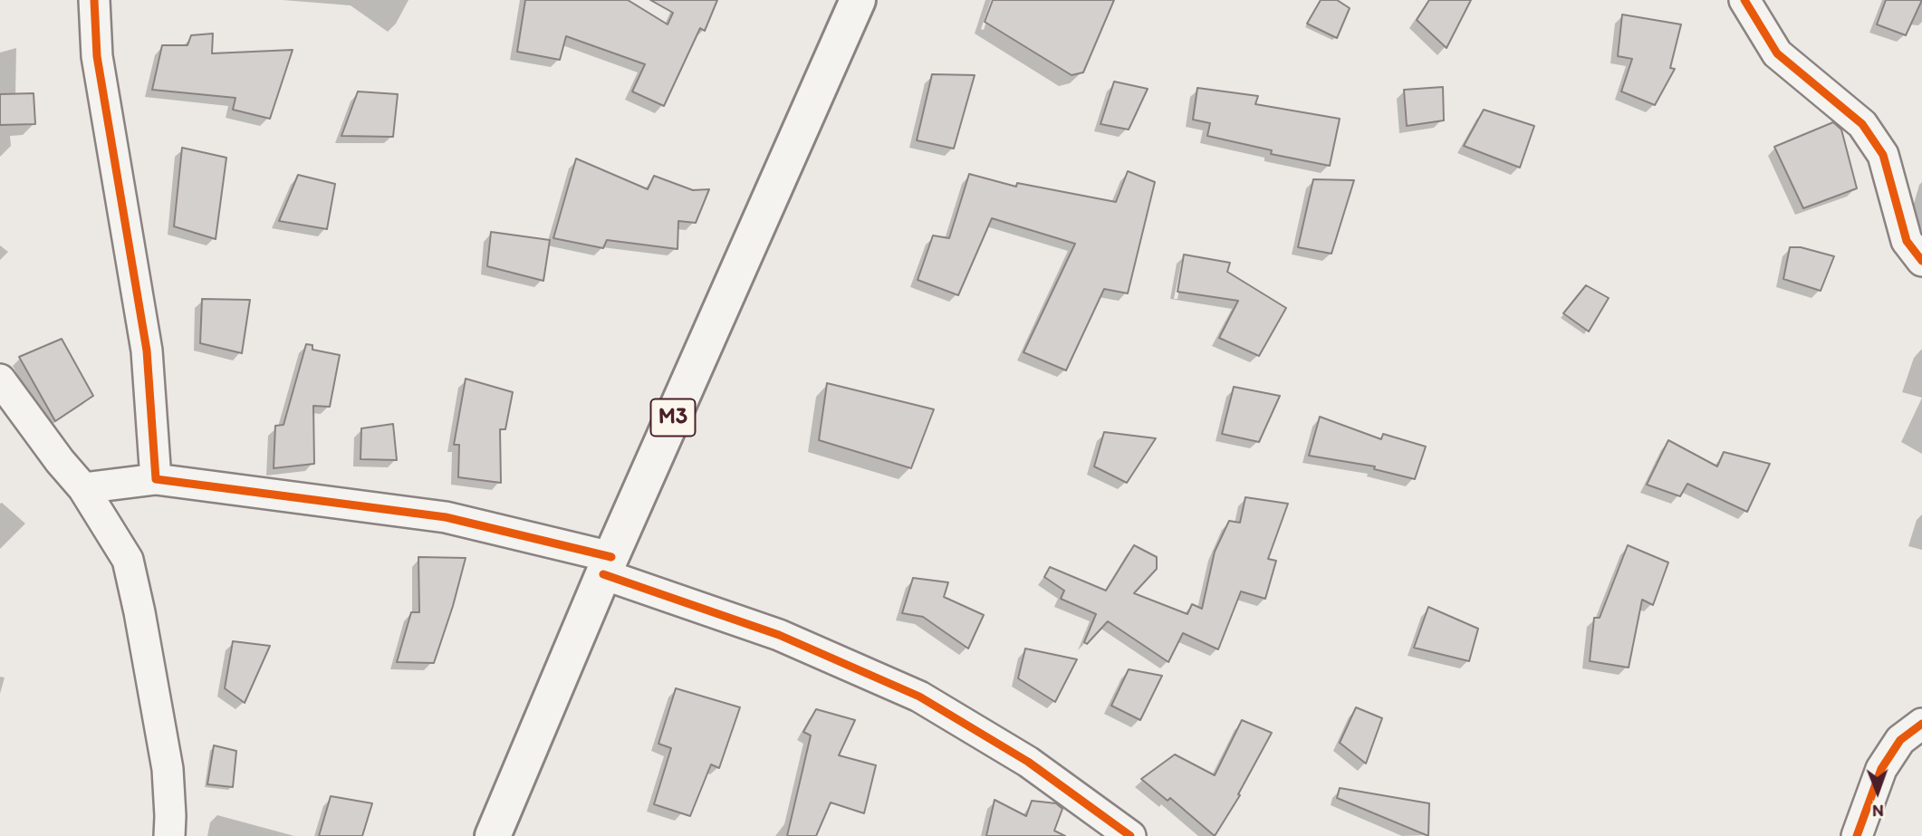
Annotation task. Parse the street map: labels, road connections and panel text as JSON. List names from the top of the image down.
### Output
{
  "streets": {
    "main road": ["M3"]
  },
  "north": "bottom"
}
